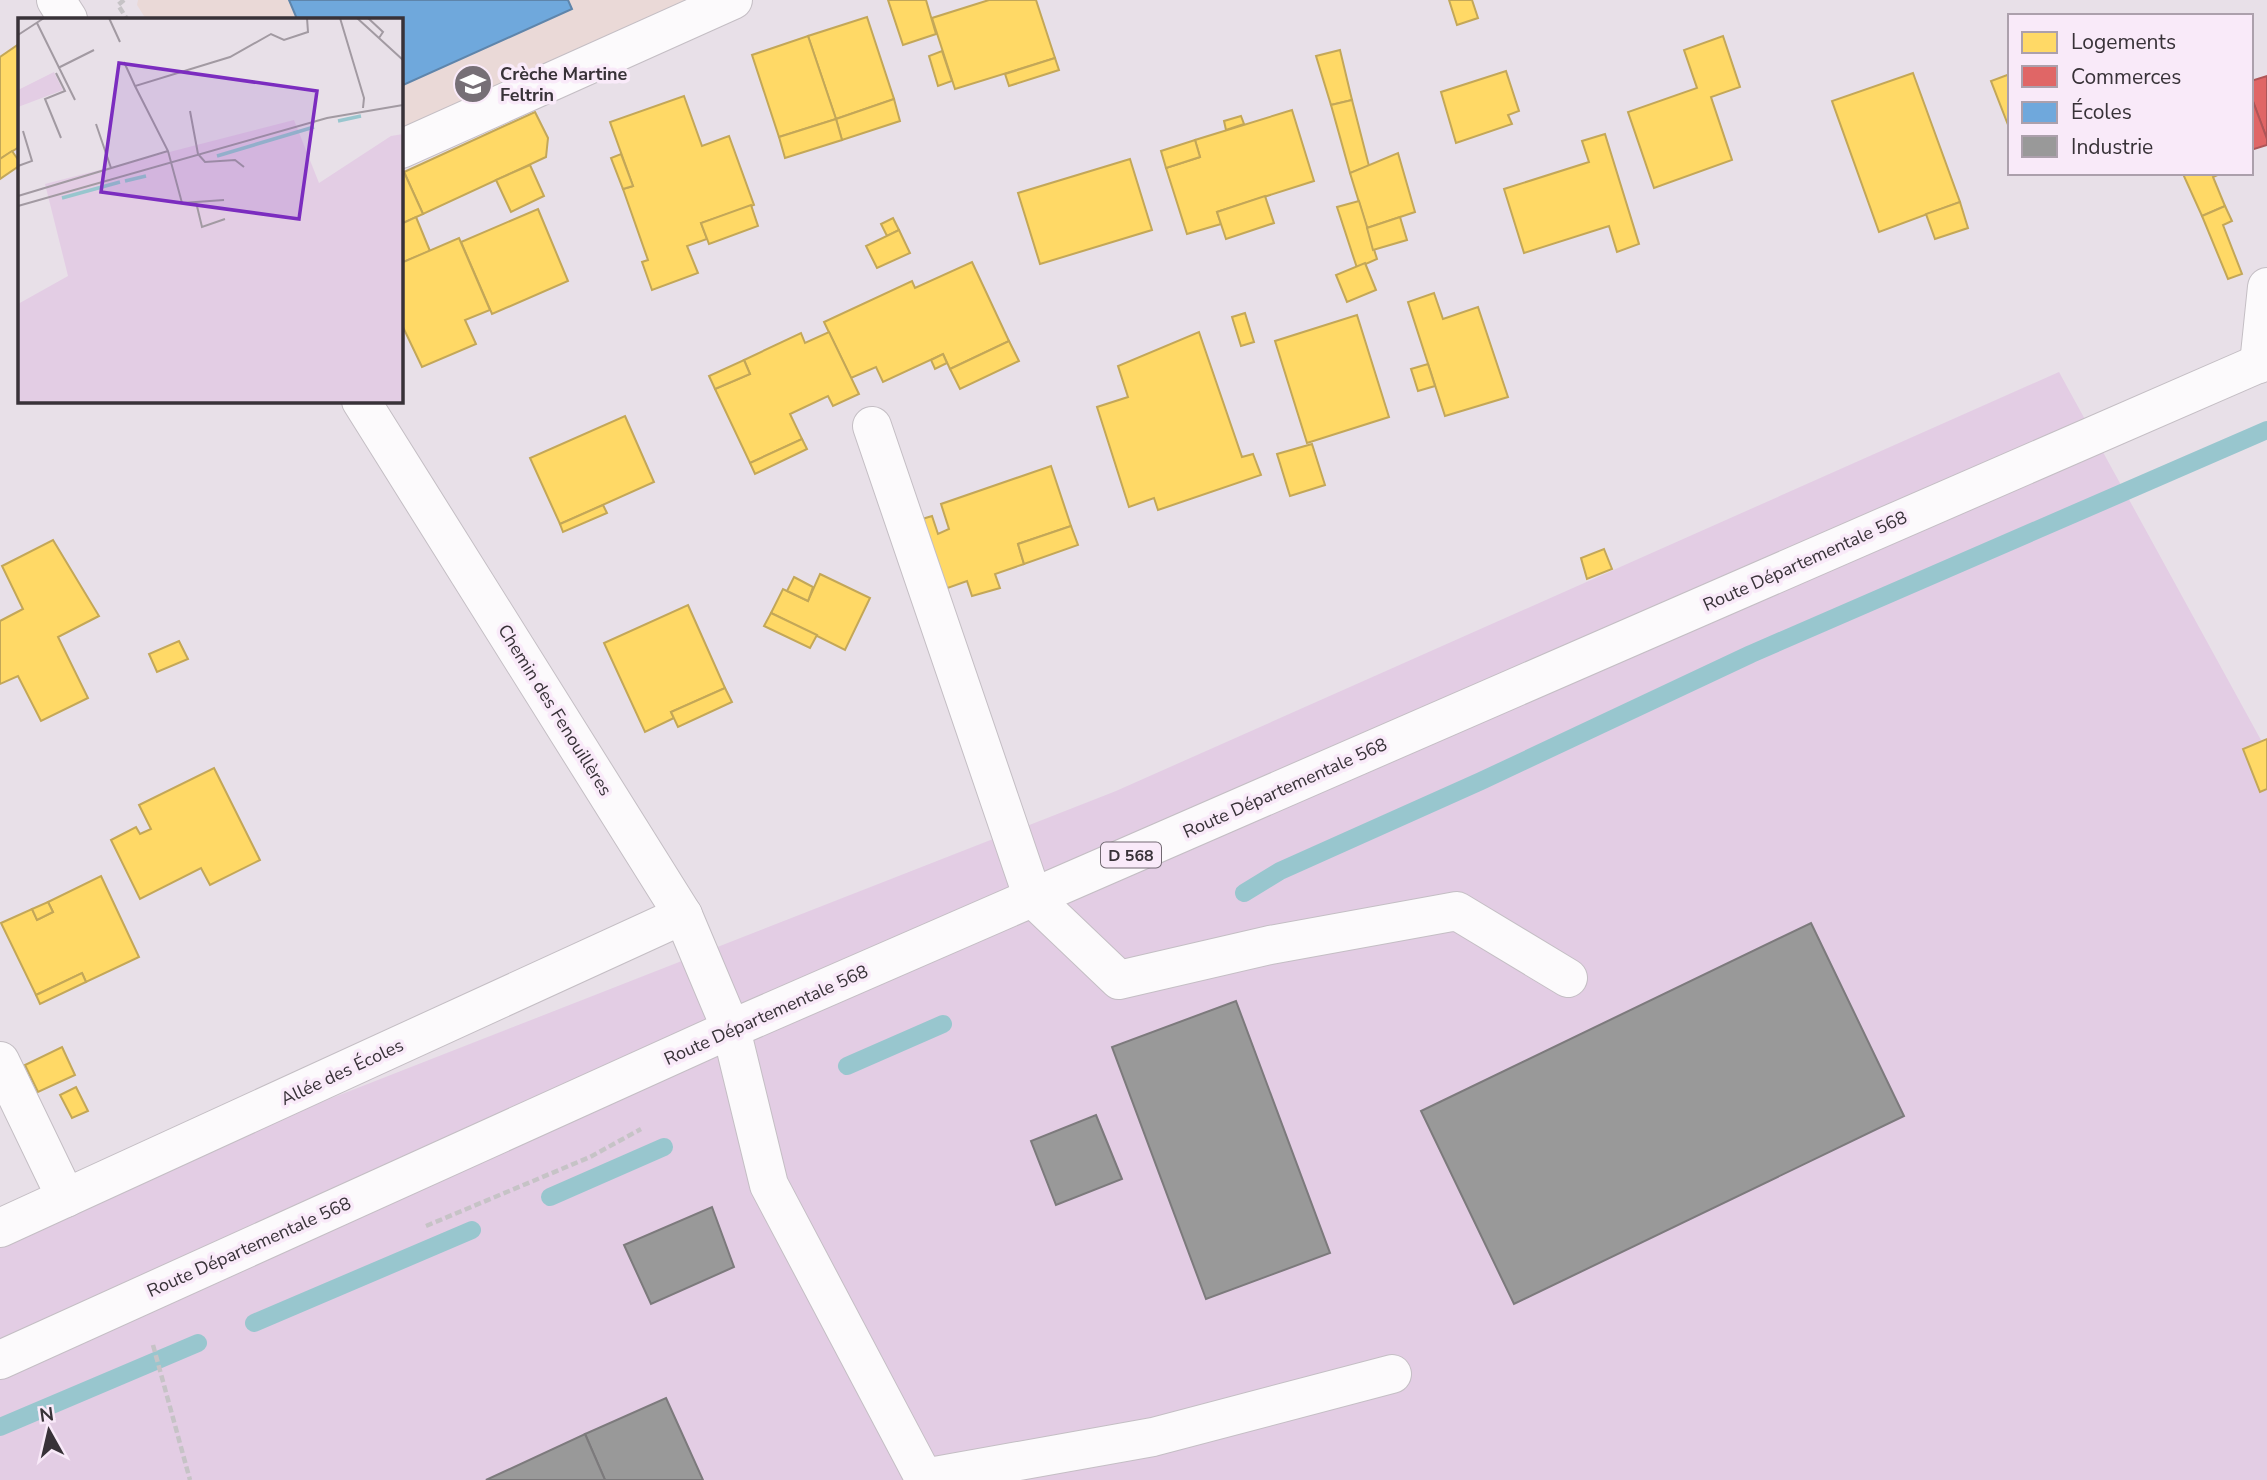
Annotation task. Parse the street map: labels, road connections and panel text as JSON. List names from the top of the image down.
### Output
{
  "streets": {
    "main road": [
      "Route Départementale 568",
      "Chemin des Fenouillères",
      "D 568",
      "Allée des Écoles"
    ]
  },
  "crossings": [
    ["Route Départementale 568", "Chemin des Fenouillères"],
    ["Chemin des Fenouillères", "Allée des Écoles"]
  ],
  "places": {
    "school or university": ["Crèche Martine Feltrin"]
  },
  "legend": [
    "Logements",
    "Commerces",
    "Écoles",
    "Industrie"
  ],
  "north": "top"
}
